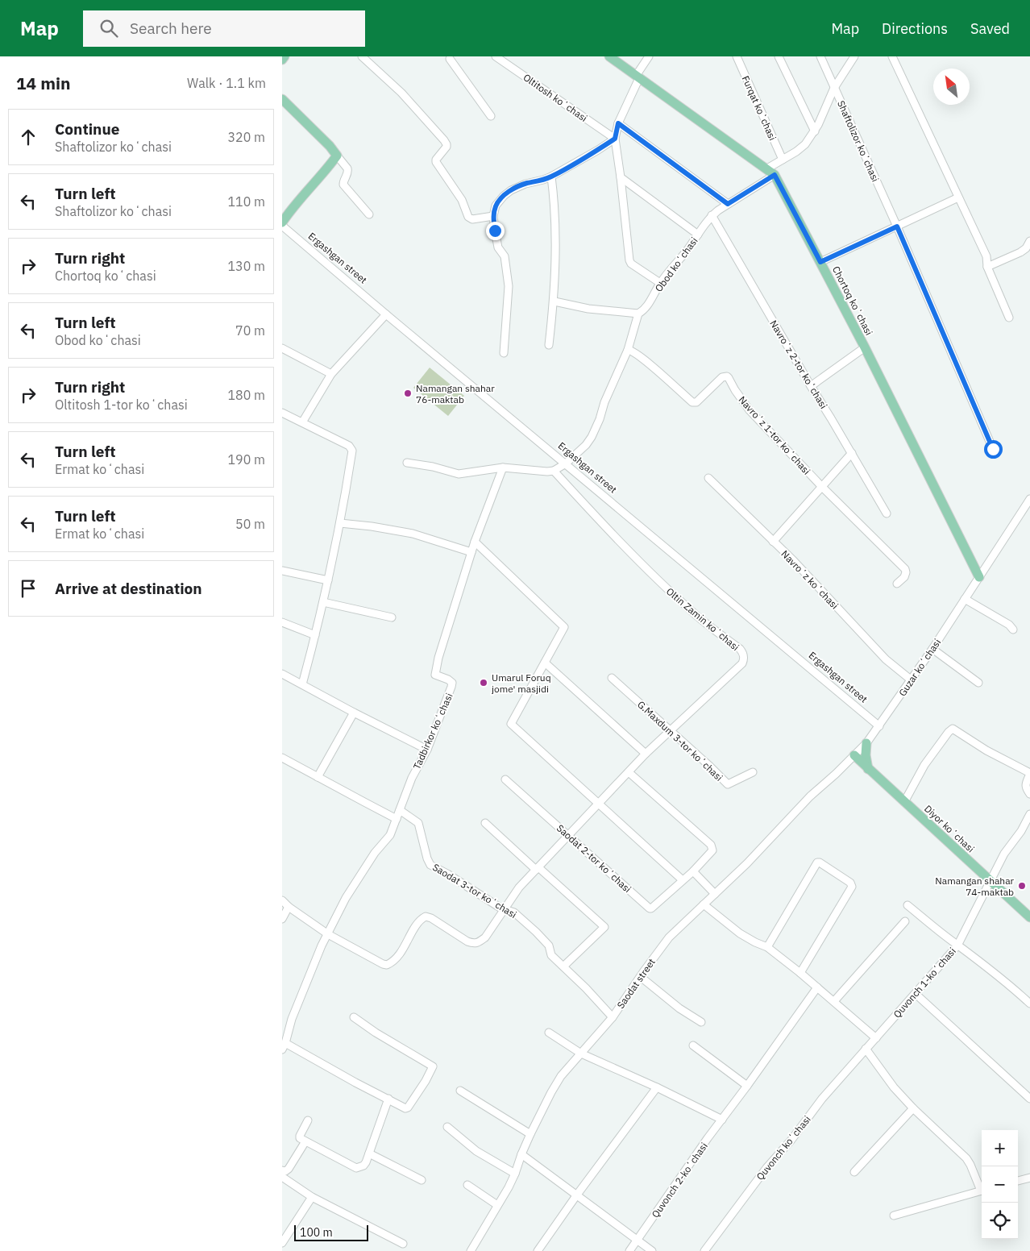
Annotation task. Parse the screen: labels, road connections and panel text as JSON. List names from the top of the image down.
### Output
{
  "streets": {
    "main road": ["Chortoq koʻchasi", "Diyor koʻchasi"],
    "street": [
      "Oltitosh koʻchasi",
      "Furqat koʻchasi",
      "Shaftolizor koʻchasi",
      "Ergashgan street",
      "Obod koʻchasi",
      "Navroʻz 2-tor koʻchasi",
      "Navroʻz 1-tor koʻchasi",
      "Navroʻz koʻchasi",
      "Oltin Zamin koʻchasi",
      "Guzar koʻchasi",
      "Tadbirkor koʻchasi",
      "G.Maxdum 3-tor koʻchasi",
      "Saodat 2-tor koʻchasi",
      "Saodat 3-tor koʻchasi",
      "Quvonch 1-koʻchasi",
      "Saodat street",
      "Quvonch koʻchasi",
      "Quvonch 2-koʻchasi"
    ]
  },
  "crossings": [
    ["Ergashgan street", "Obod koʻchasi"],
    ["Ergashgan street", "Guzar koʻchasi"],
    ["Obod koʻchasi", "Chortoq koʻchasi"],
    ["Obod koʻchasi", "Navroʻz 2-tor koʻchasi"],
    ["Obod koʻchasi", "Navroʻz 1-tor koʻchasi"],
    ["Chortoq koʻchasi", "Guzar koʻchasi"],
    ["Navroʻz koʻchasi", "Guzar koʻchasi"],
    ["Oltin Zamin koʻchasi", "Tadbirkor koʻchasi"],
    ["Oltin Zamin koʻchasi", "G.Maxdum 3-tor koʻchasi"],
    ["Oltin Zamin koʻchasi", "Saodat 2-tor koʻchasi"],
    ["Oltin Zamin koʻchasi", "Saodat 3-tor koʻchasi"],
    ["Guzar koʻchasi", "Diyor koʻchasi"],
    ["Guzar koʻchasi", "Saodat street"],
    ["Tadbirkor koʻchasi", "Saodat 3-tor koʻchasi"],
    ["Diyor koʻchasi", "Quvonch 1-koʻchasi"],
    ["Diyor koʻchasi", "Saodat street"],
    ["Saodat 3-tor koʻchasi", "Saodat street"],
    ["Quvonch 1-koʻchasi", "Quvonch koʻchasi"]
  ],
  "places": ["Namangan shahar 76-maktab", "Umarul Foruq jome' masjidi", "Namangan shahar 74-maktab"],
  "scale_bar": "100 m",
  "north": "top left",
  "page": {
    "header": "Map",
    "search": "Search here",
    "nav": ["Map", "Directions", "Saved"],
    "heading": ["14 min", "Walk · 1.1 km"],
    "list": [
      ["Continue", "Shaftolizor koʻchasi", "320 m"],
      ["Turn left", "Shaftolizor koʻchasi", "110 m"],
      ["Turn right", "Chortoq koʻchasi", "130 m"],
      ["Turn left", "Obod koʻchasi", "70 m"],
      ["Turn right", "Oltitosh 1-tor koʻchasi", "180 m"],
      ["Turn left", "Ermat koʻchasi", "190 m"],
      ["Turn left", "Ermat koʻchasi", "50 m"],
      "Arrive at destination"
    ],
    "map_buttons": ["+", "−"],
    "scale": "100 m"
  }
}
